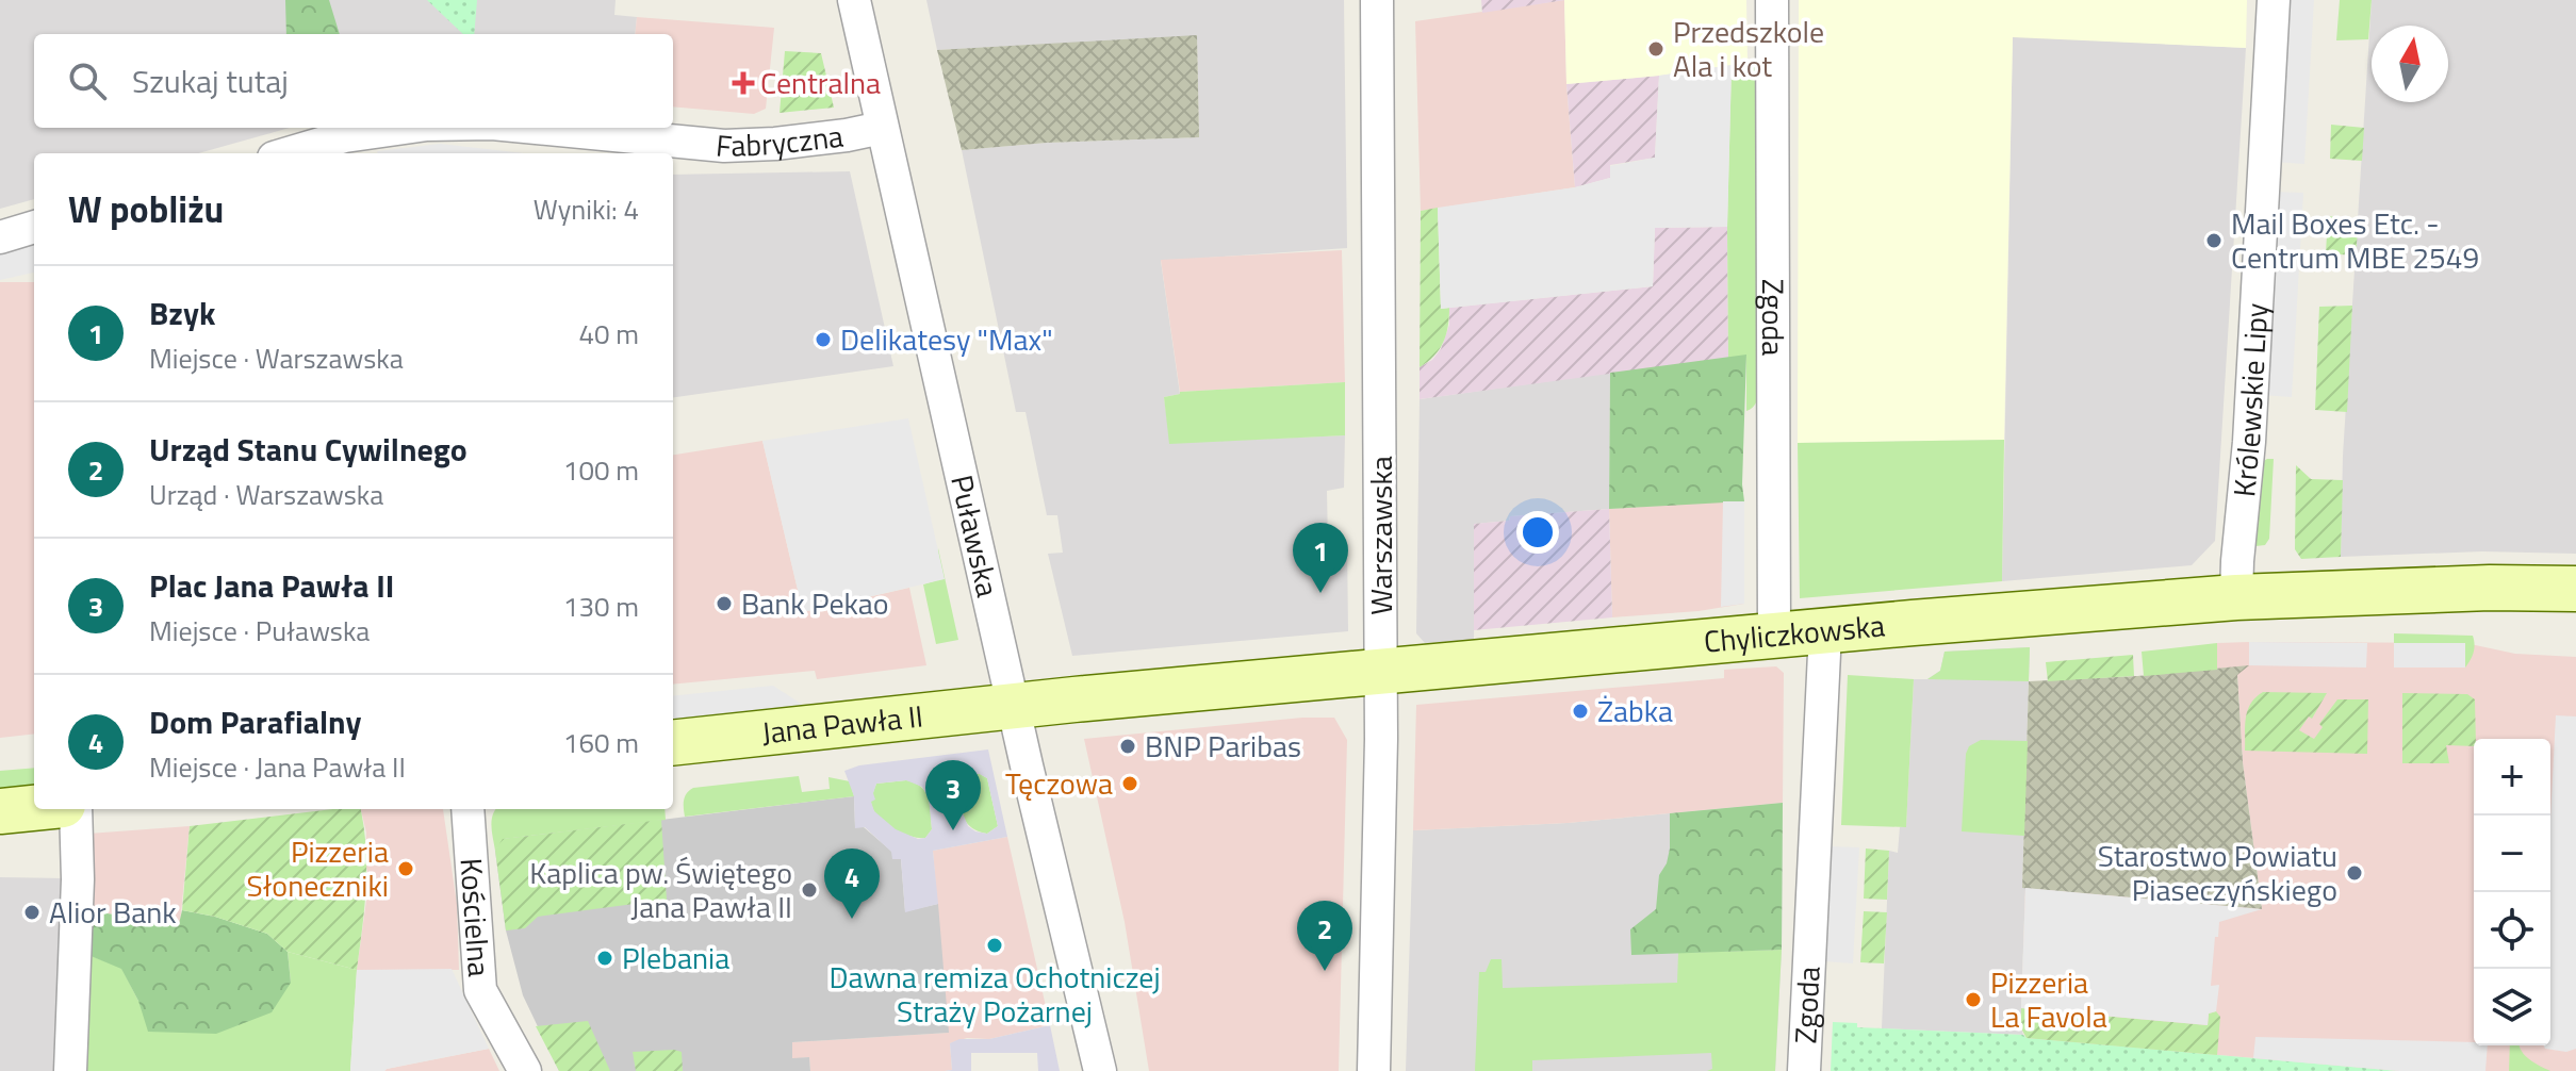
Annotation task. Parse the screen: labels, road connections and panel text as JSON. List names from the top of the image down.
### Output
{
  "streets": {
    "street": [
      "Fabryczna",
      "Zgoda",
      "Królewskie Lipy",
      "Puławska",
      "Warszawska",
      "Chyliczkowska",
      "Jana Pawła II",
      "Kościelna"
    ]
  },
  "crossings": [
    ["Fabryczna", "Puławska"],
    ["Zgoda", "Chyliczkowska"],
    ["Królewskie Lipy", "Chyliczkowska"],
    ["Puławska", "Chyliczkowska"],
    ["Puławska", "Jana Pawła II"],
    ["Warszawska", "Chyliczkowska"],
    ["Chyliczkowska", "Jana Pawła II"]
  ],
  "places": {
    "other": [
      "Przedszkole Ala i kot",
      "Mail Boxes Etc. - Centrum MBE 2549",
      "Delikatesy \"Max\"",
      "Bank Pekao",
      "Żabka",
      "BNP Paribas",
      "Tęczowa",
      "Pizzeria Słoneczniki",
      "Starostwo Powiatu Piaseczyńskiego",
      "Kaplica pw. Świętego Jana Pawła II",
      "Alior Bank",
      "Dawna remiza Ochotniczej Straży Pożarnej",
      "Plebania",
      "Pizzeria La Favola"
    ],
    "health": ["Centralna"]
  },
  "north": "top",
  "page": {
    "search": "Szukaj tutaj",
    "heading": ["W pobliżu", "Wyniki: 4"],
    "list": [
      {
        "mark": "1",
        "name": "Bzyk",
        "note": "Miejsce · Warszawska",
        "value": "40 m"
      },
      {
        "mark": "2",
        "name": "Urząd Stanu Cywilnego",
        "note": "Urząd · Warszawska",
        "value": "100 m"
      },
      {
        "mark": "3",
        "name": "Plac Jana Pawła II",
        "note": "Miejsce · Puławska",
        "value": "130 m"
      },
      {
        "mark": "4",
        "name": "Dom Parafialny",
        "note": "Miejsce · Jana Pawła II",
        "value": "160 m"
      }
    ],
    "pins": [
      "1",
      "3",
      "4",
      "2"
    ],
    "map_buttons": ["+", "−"]
  }
}
